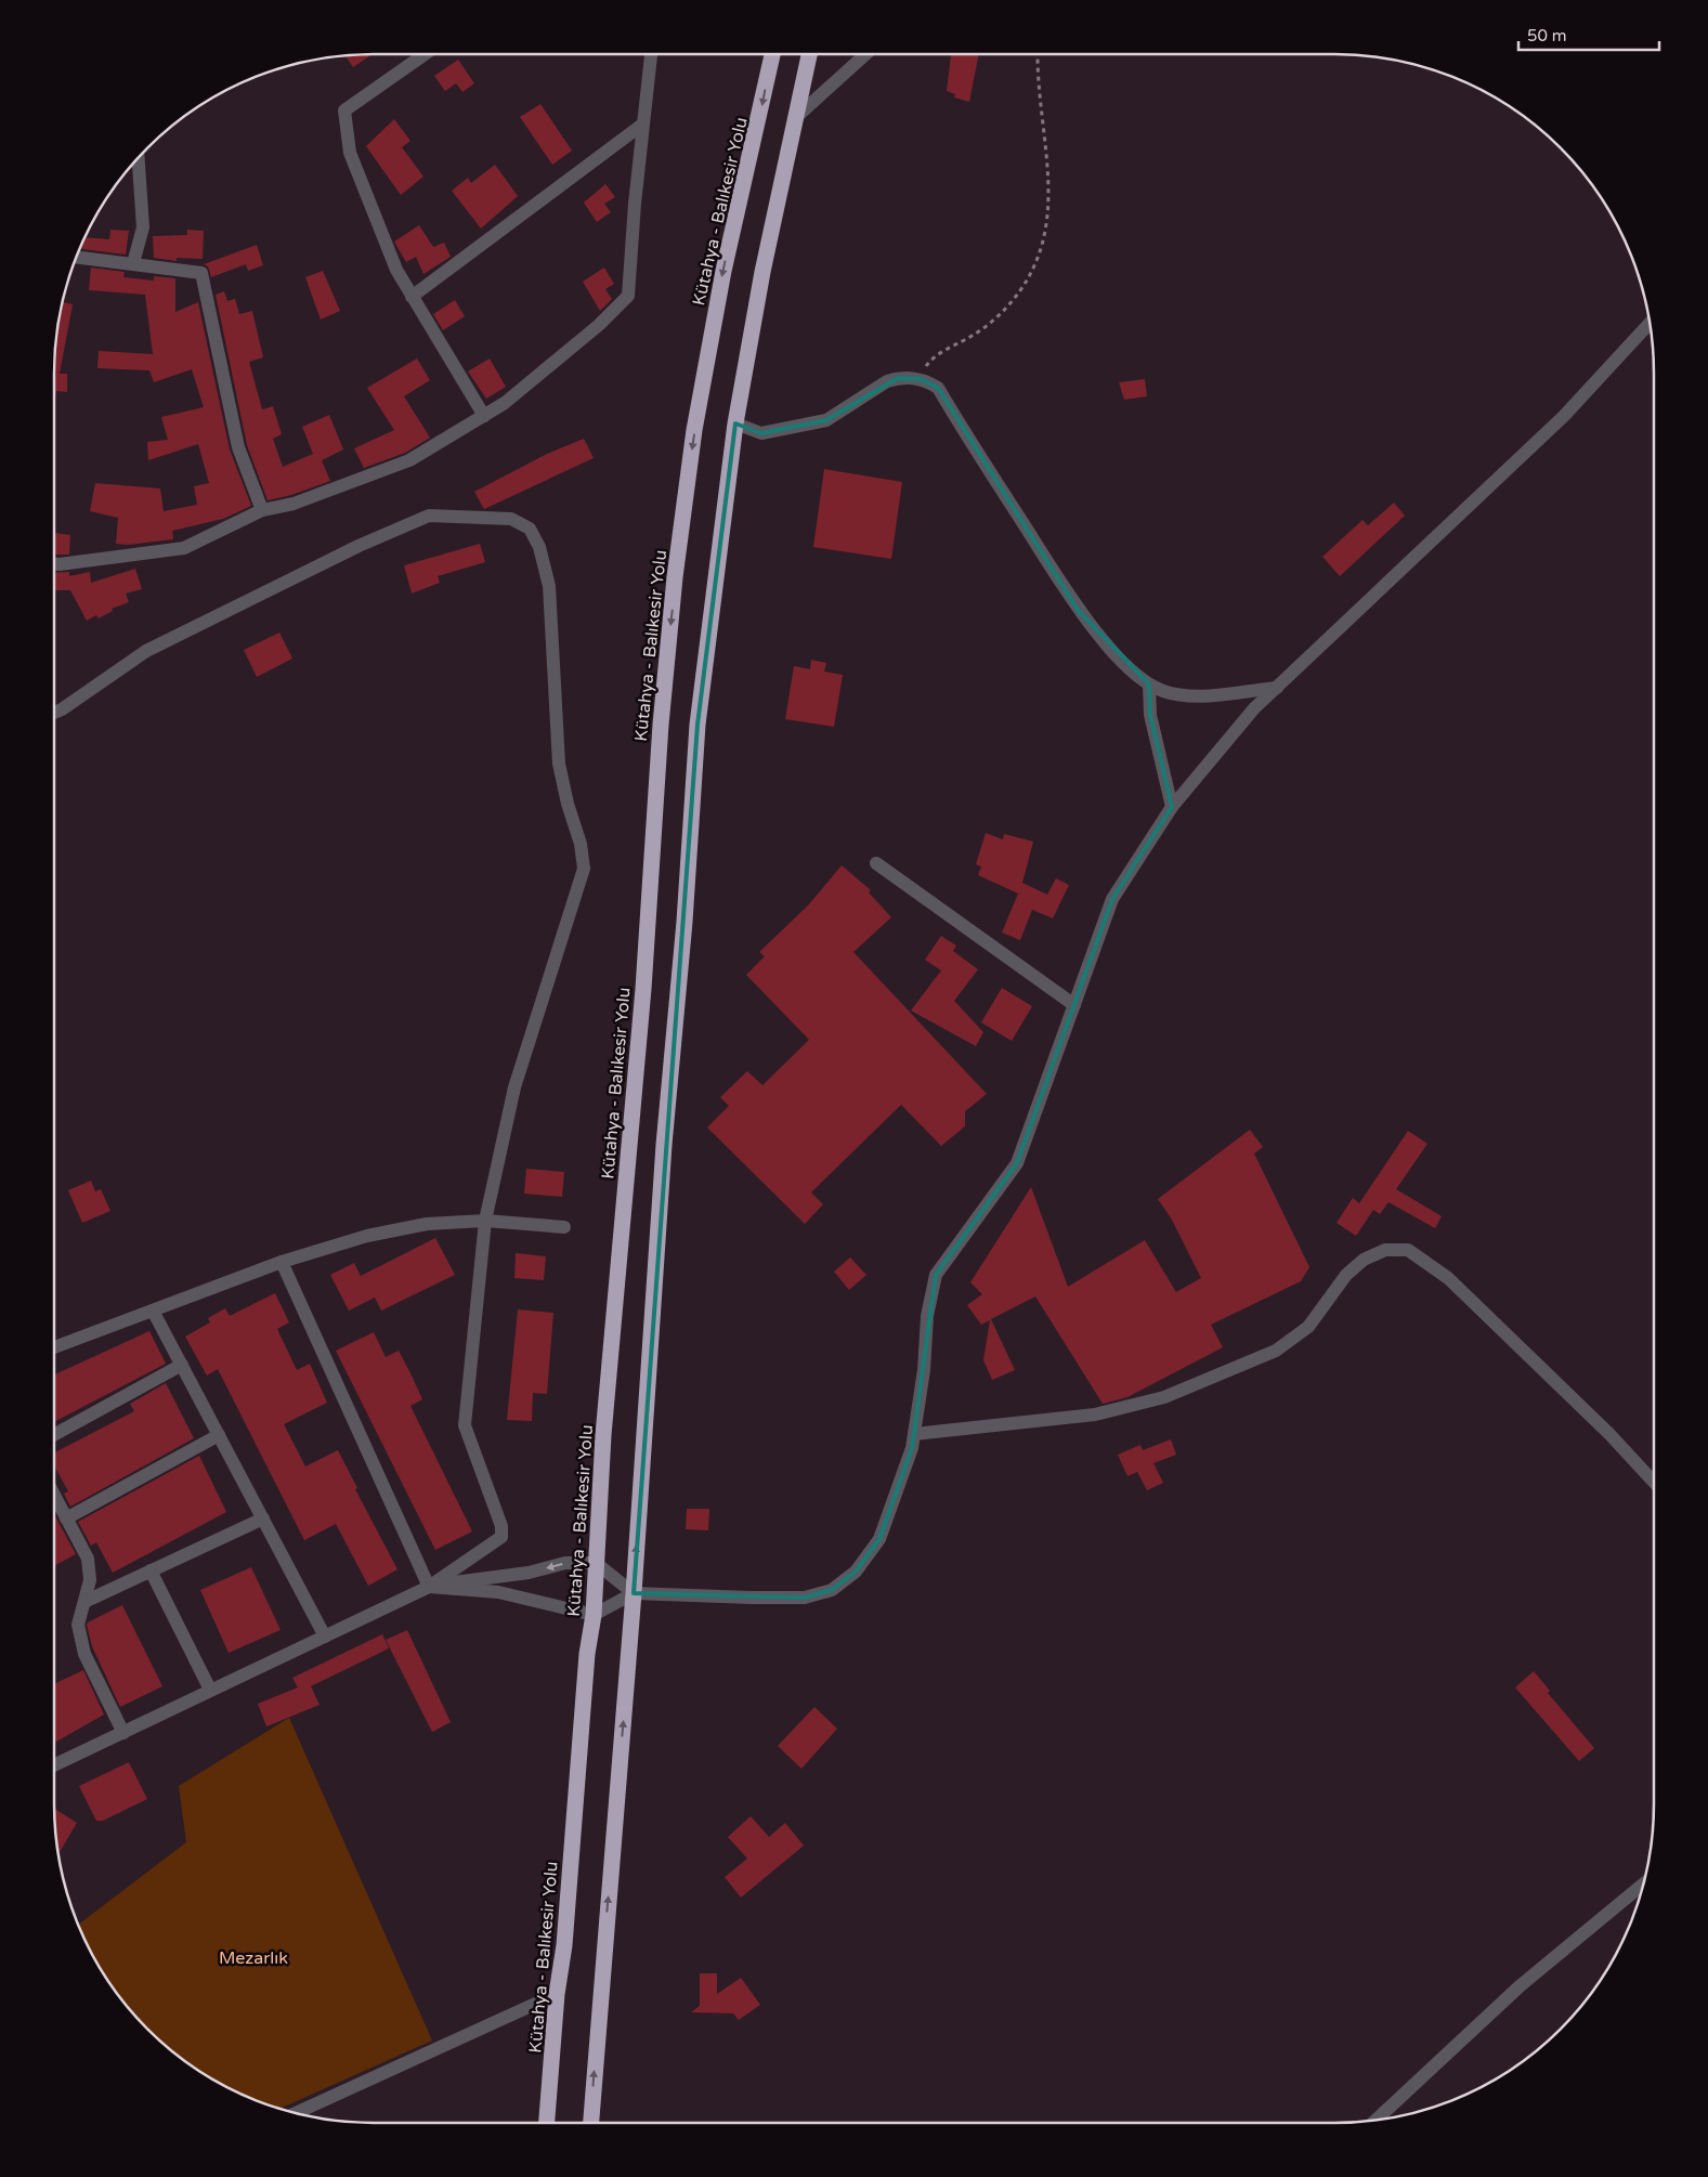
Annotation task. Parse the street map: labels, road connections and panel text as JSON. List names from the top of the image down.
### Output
{
  "streets": {
    "highway": ["Kütahya - Balıkesir Yolu"]
  },
  "parks": ["Mezarlık"],
  "scale_bar": "50 m"
}
